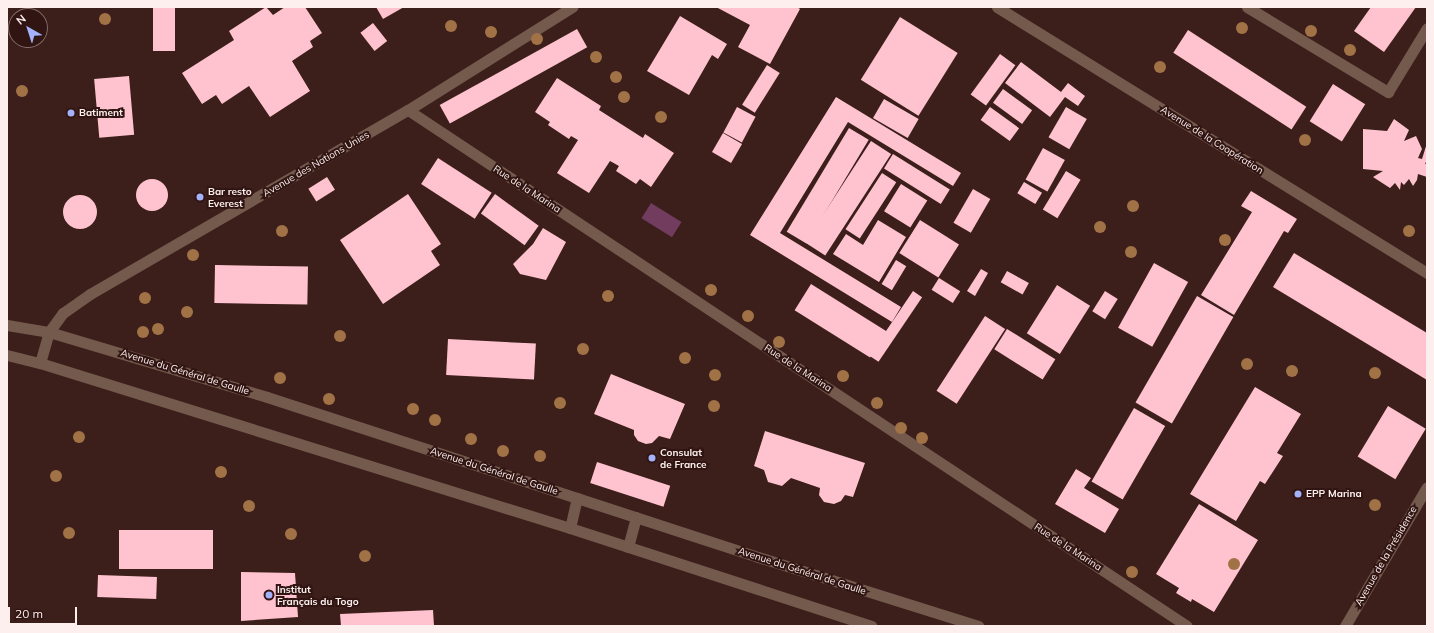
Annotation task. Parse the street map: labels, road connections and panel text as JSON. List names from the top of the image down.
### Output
{
  "streets": {
    "street": [
      "Avenue de la Coopération",
      "Avenue des Nations Unies",
      "Rue de la Marina",
      "Avenue du Général de Gaulle",
      "Avenue de la Présidence"
    ]
  },
  "crossings": [
    ["Avenue des Nations Unies", "Rue de la Marina"],
    ["Avenue des Nations Unies", "Avenue du Général de Gaulle"]
  ],
  "places": [
    "Batiment",
    "Bar resto Everest",
    "Consulat de France",
    "EPP Marina",
    "Institut Français du Togo"
  ],
  "scale_bar": "20 m",
  "north": "top left"
}
